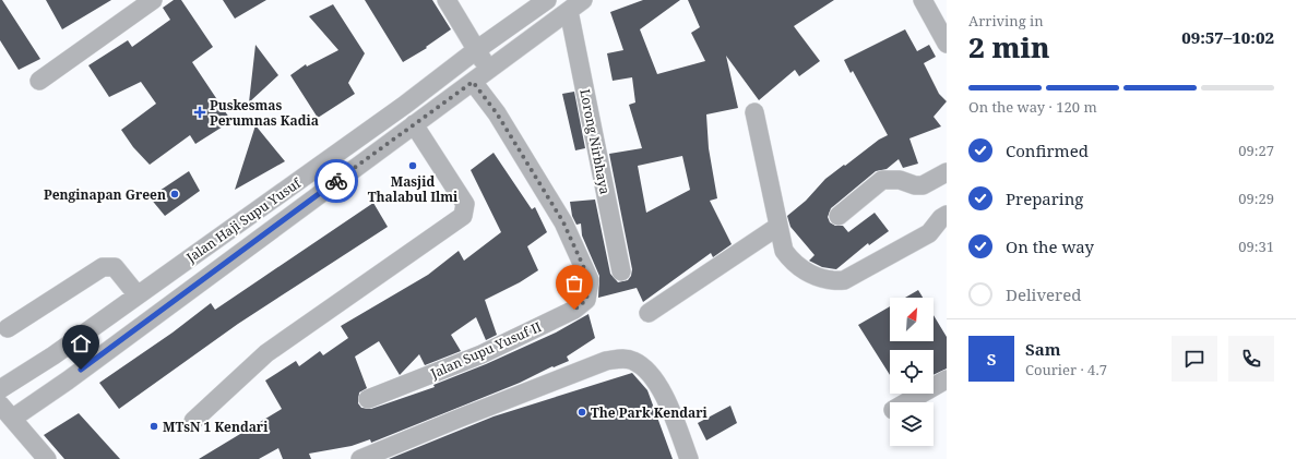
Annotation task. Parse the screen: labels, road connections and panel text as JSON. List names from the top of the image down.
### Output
{
  "streets": {
    "street": ["Lorong Nirbhaya", "Jalan Haji Supu Yusuf", "Jalan Supu Yusuf II"]
  },
  "crossings": [
    ["Lorong Nirbhaya", "Jalan Haji Supu Yusuf"],
    ["Jalan Haji Supu Yusuf", "Jalan Supu Yusuf II"]
  ],
  "places": {
    "health": ["Puskesmas Perumnas Kadia"],
    "other": [
      "Masjid Thalabul Ilmi",
      "Penginapan Green",
      "The Park Kendari",
      "MTsN 1 Kendari"
    ]
  },
  "north": "top right",
  "page": {
    "heading": ["2 min", "Arriving in", "09:57–10:02"],
    "panel": ["Sam", "Courier · 4.7"],
    "bar": "On the way · 120 m",
    "list": [
      ["Confirmed", "09:27"],
      ["Preparing", "09:29"],
      ["On the way", "09:31"],
      "Delivered"
    ],
    "round": "S"
  }
}
